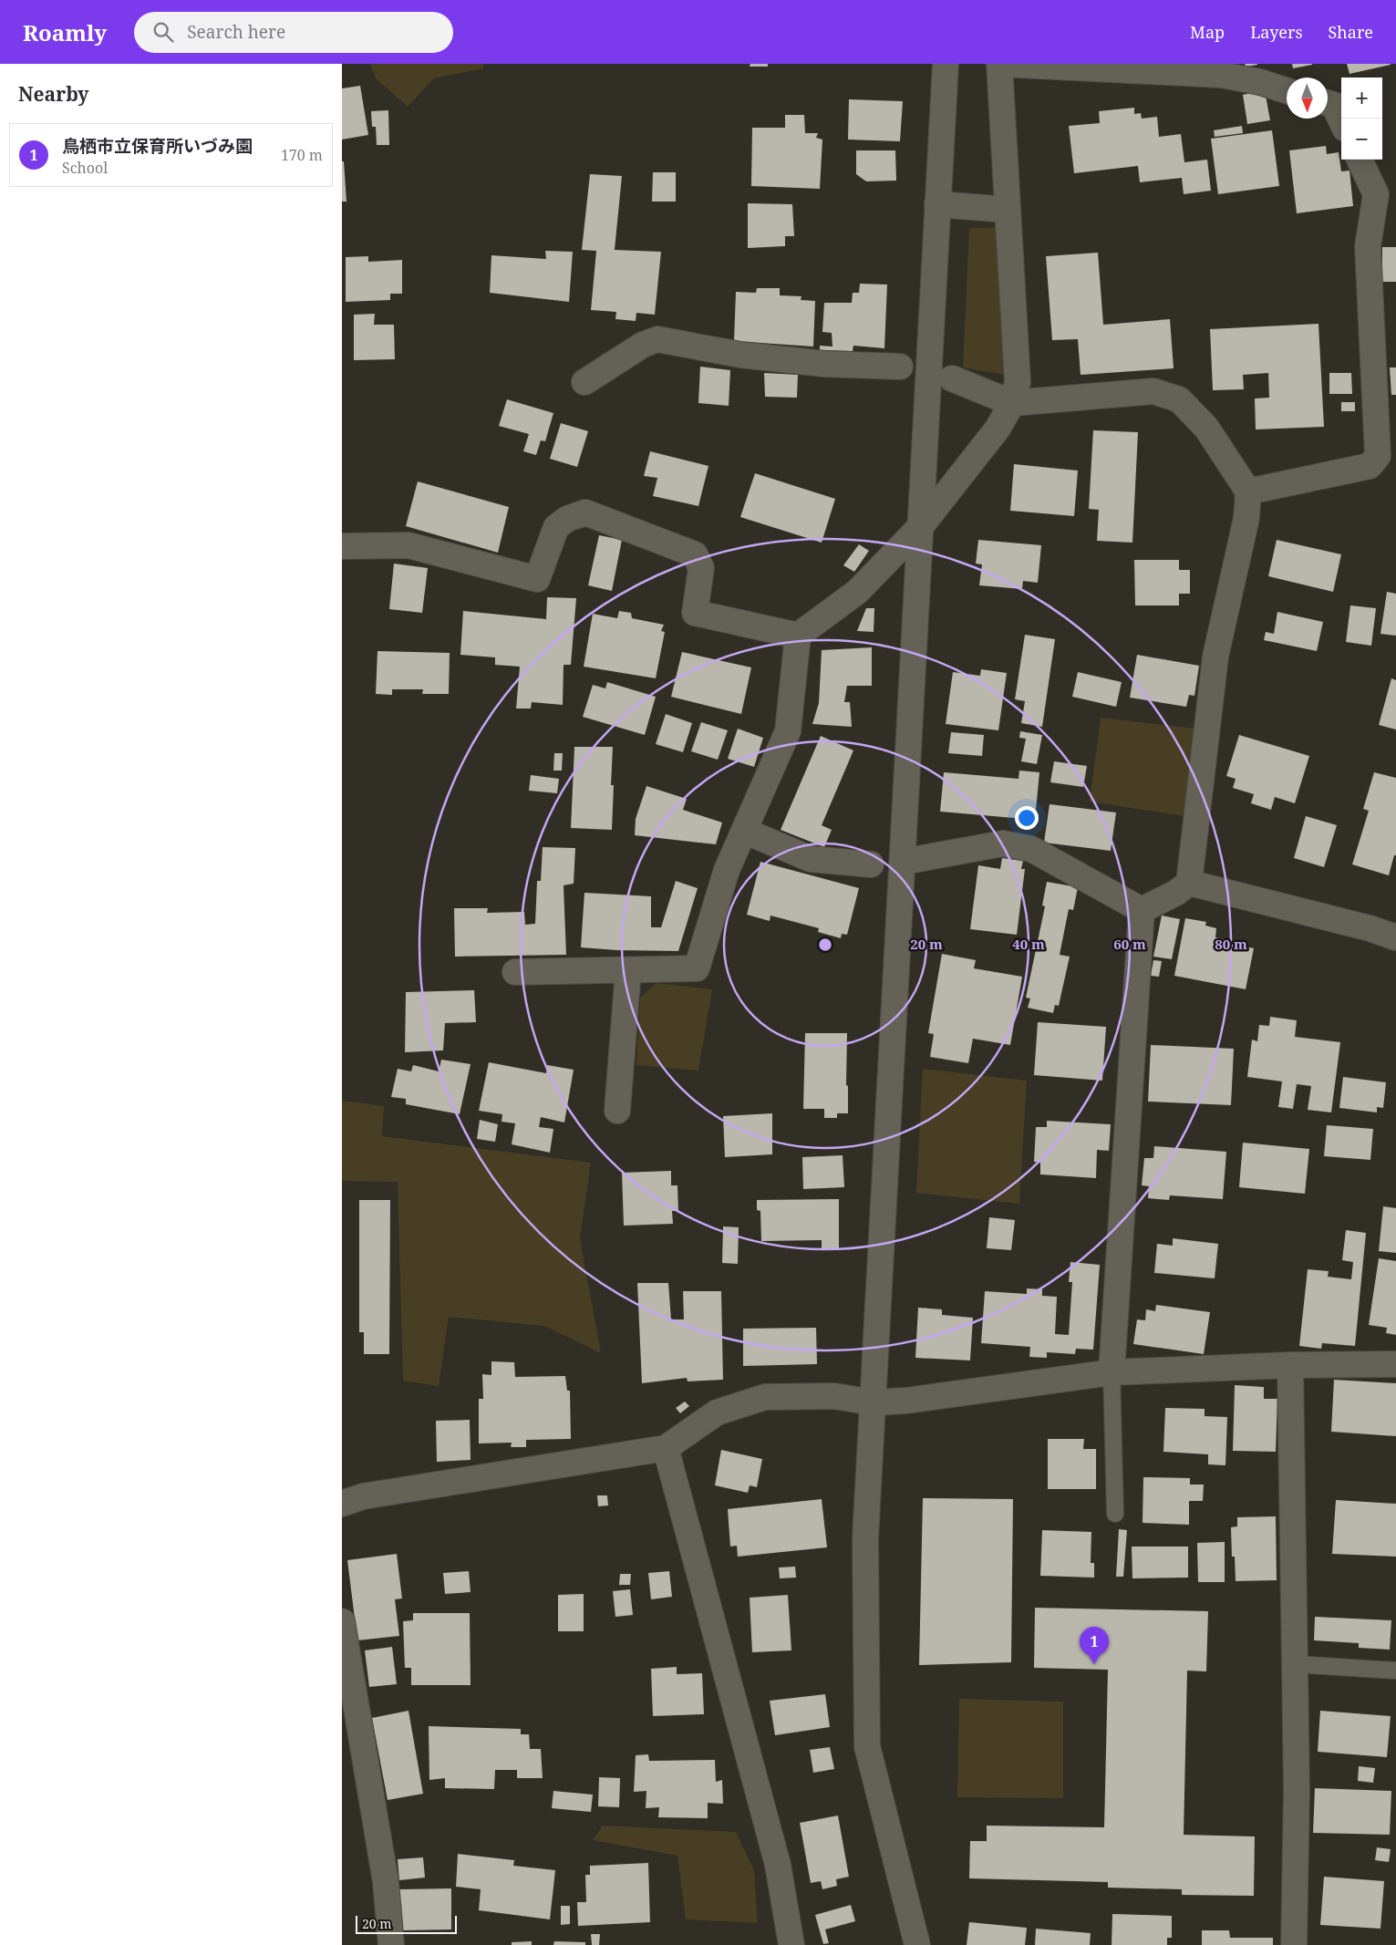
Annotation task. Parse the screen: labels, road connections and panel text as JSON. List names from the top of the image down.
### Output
{
  "scale_bar": "20 m",
  "north": "bottom",
  "page": {
    "header": "Roamly",
    "search": "Search here",
    "nav": ["Map", "Layers", "Share"],
    "heading": "Nearby",
    "map_buttons": ["+", "−"],
    "list": [
      {
        "mark": "1",
        "name": "鳥栖市立保育所いづみ園",
        "note": "School",
        "value": "170 m"
      }
    ],
    "pins": "1",
    "scale": "20 m"
  },
  "rings": [
    "20 m",
    "40 m",
    "60 m",
    "80 m"
  ]
}
